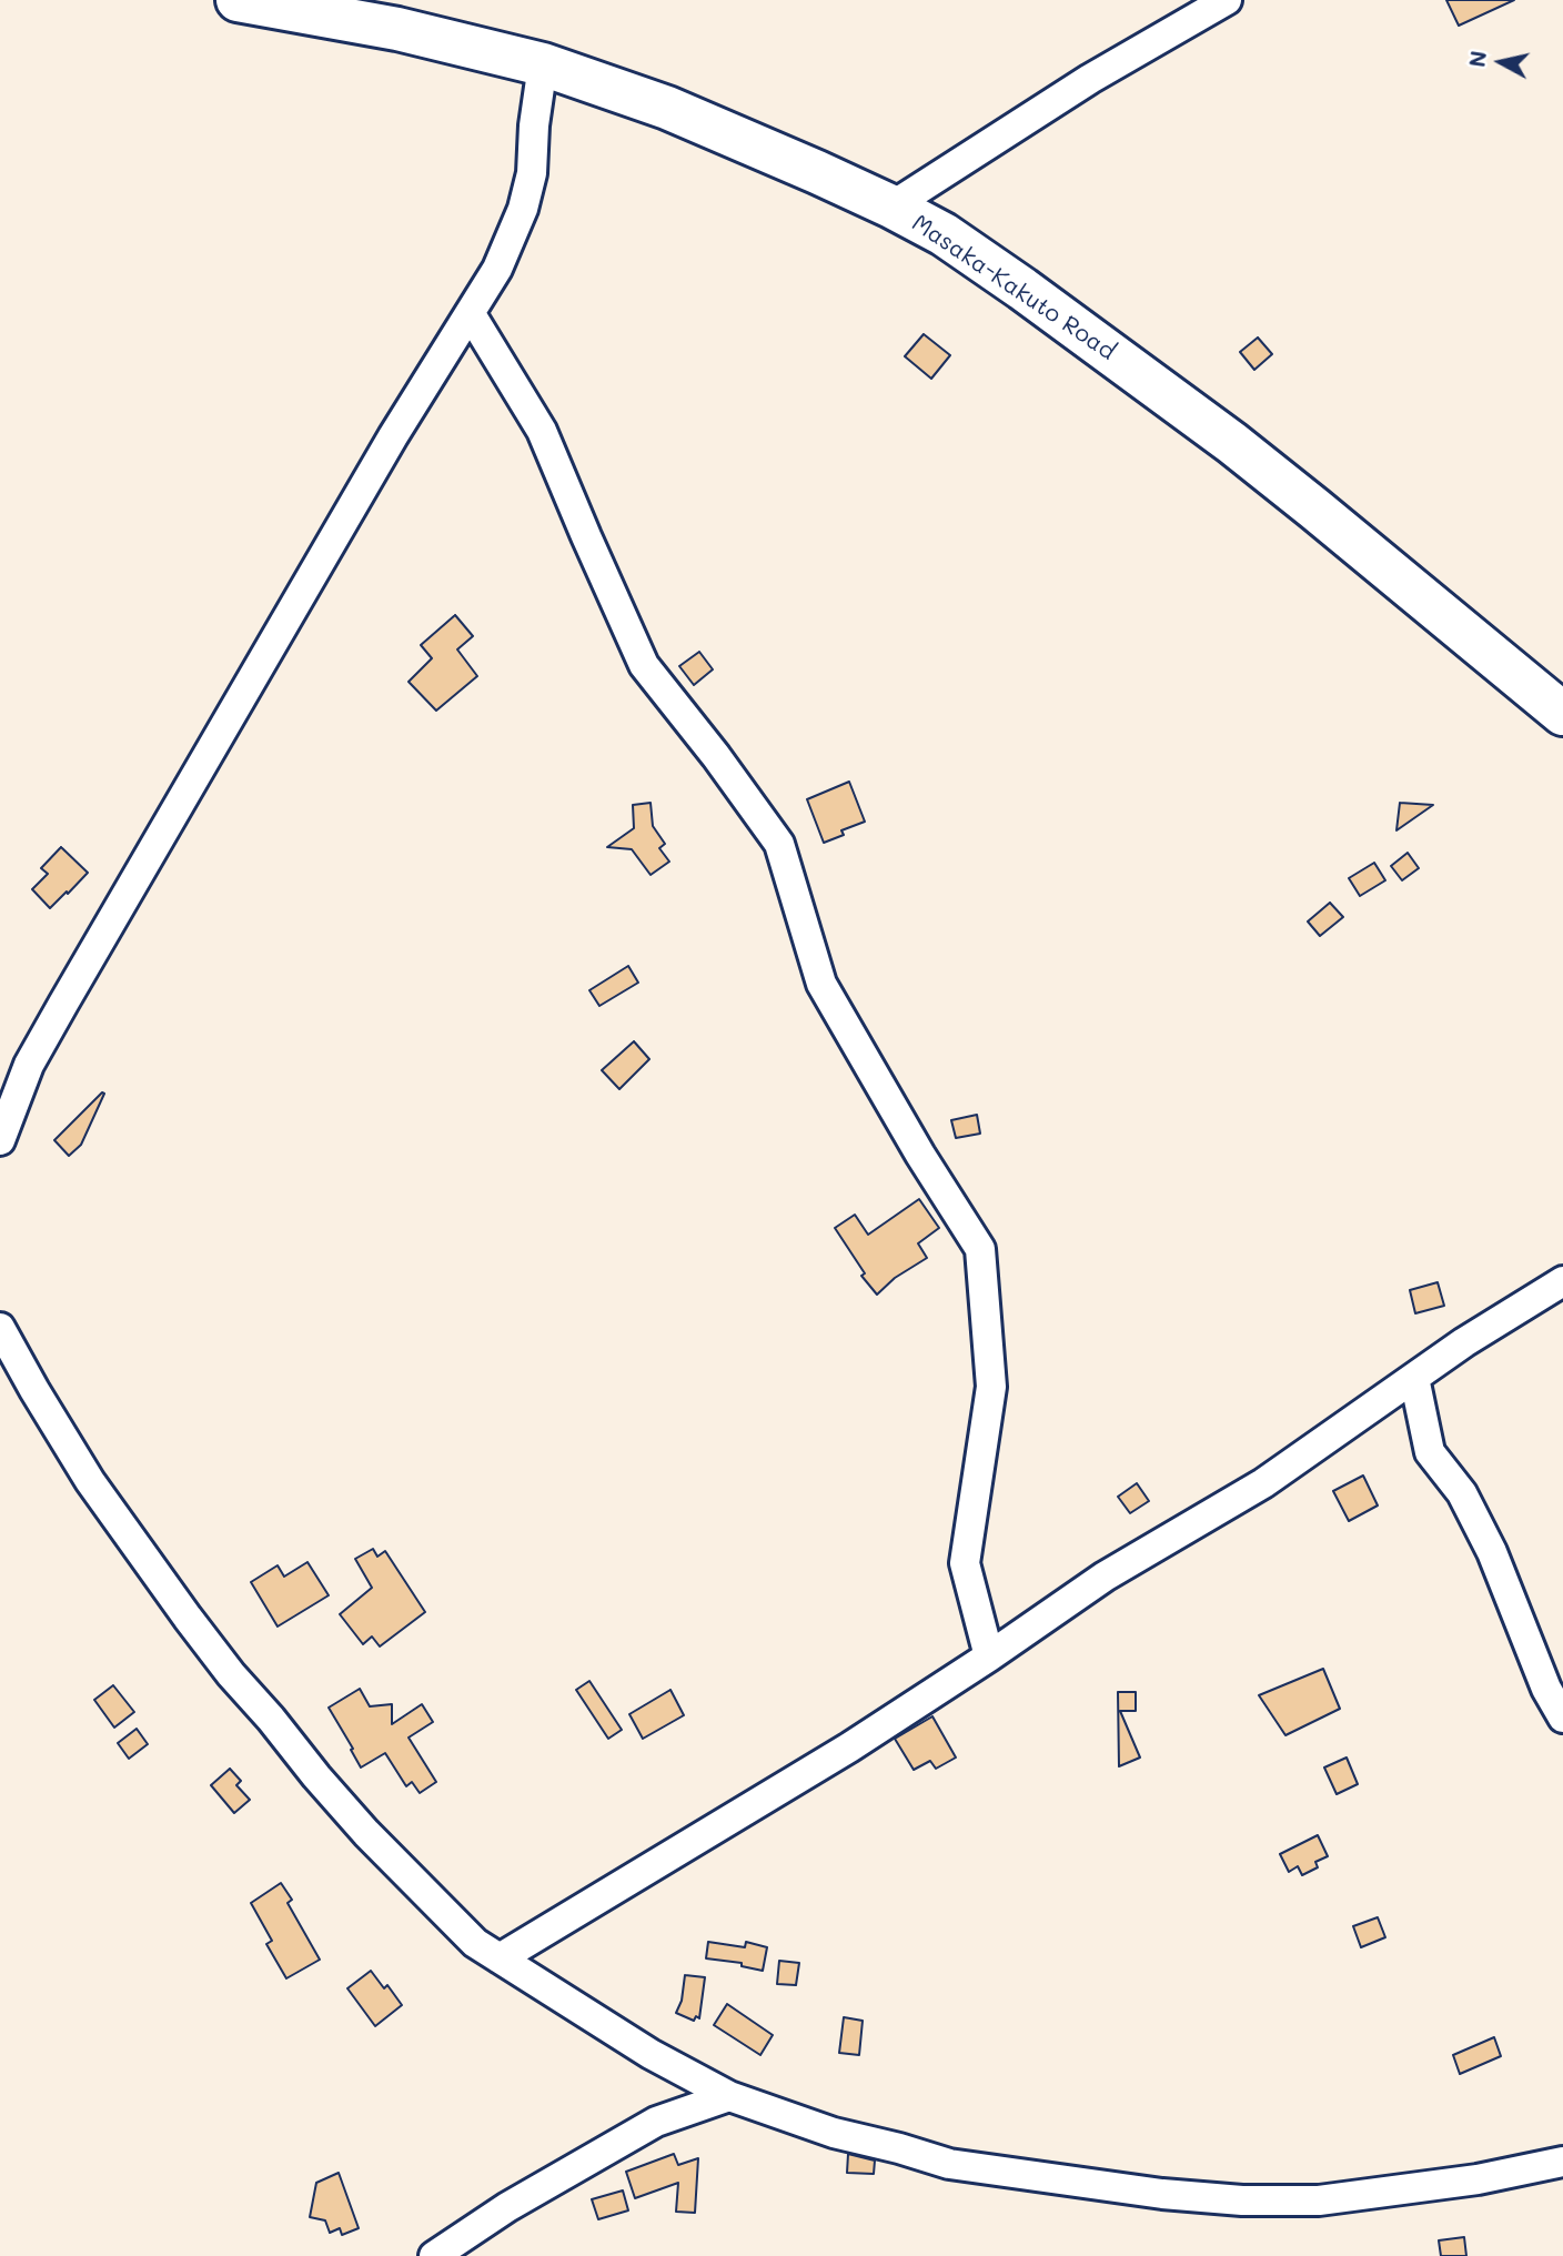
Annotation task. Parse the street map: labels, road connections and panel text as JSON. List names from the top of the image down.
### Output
{
  "streets": {
    "highway": ["Masaka-Kakuto Road"]
  },
  "north": "left"
}
